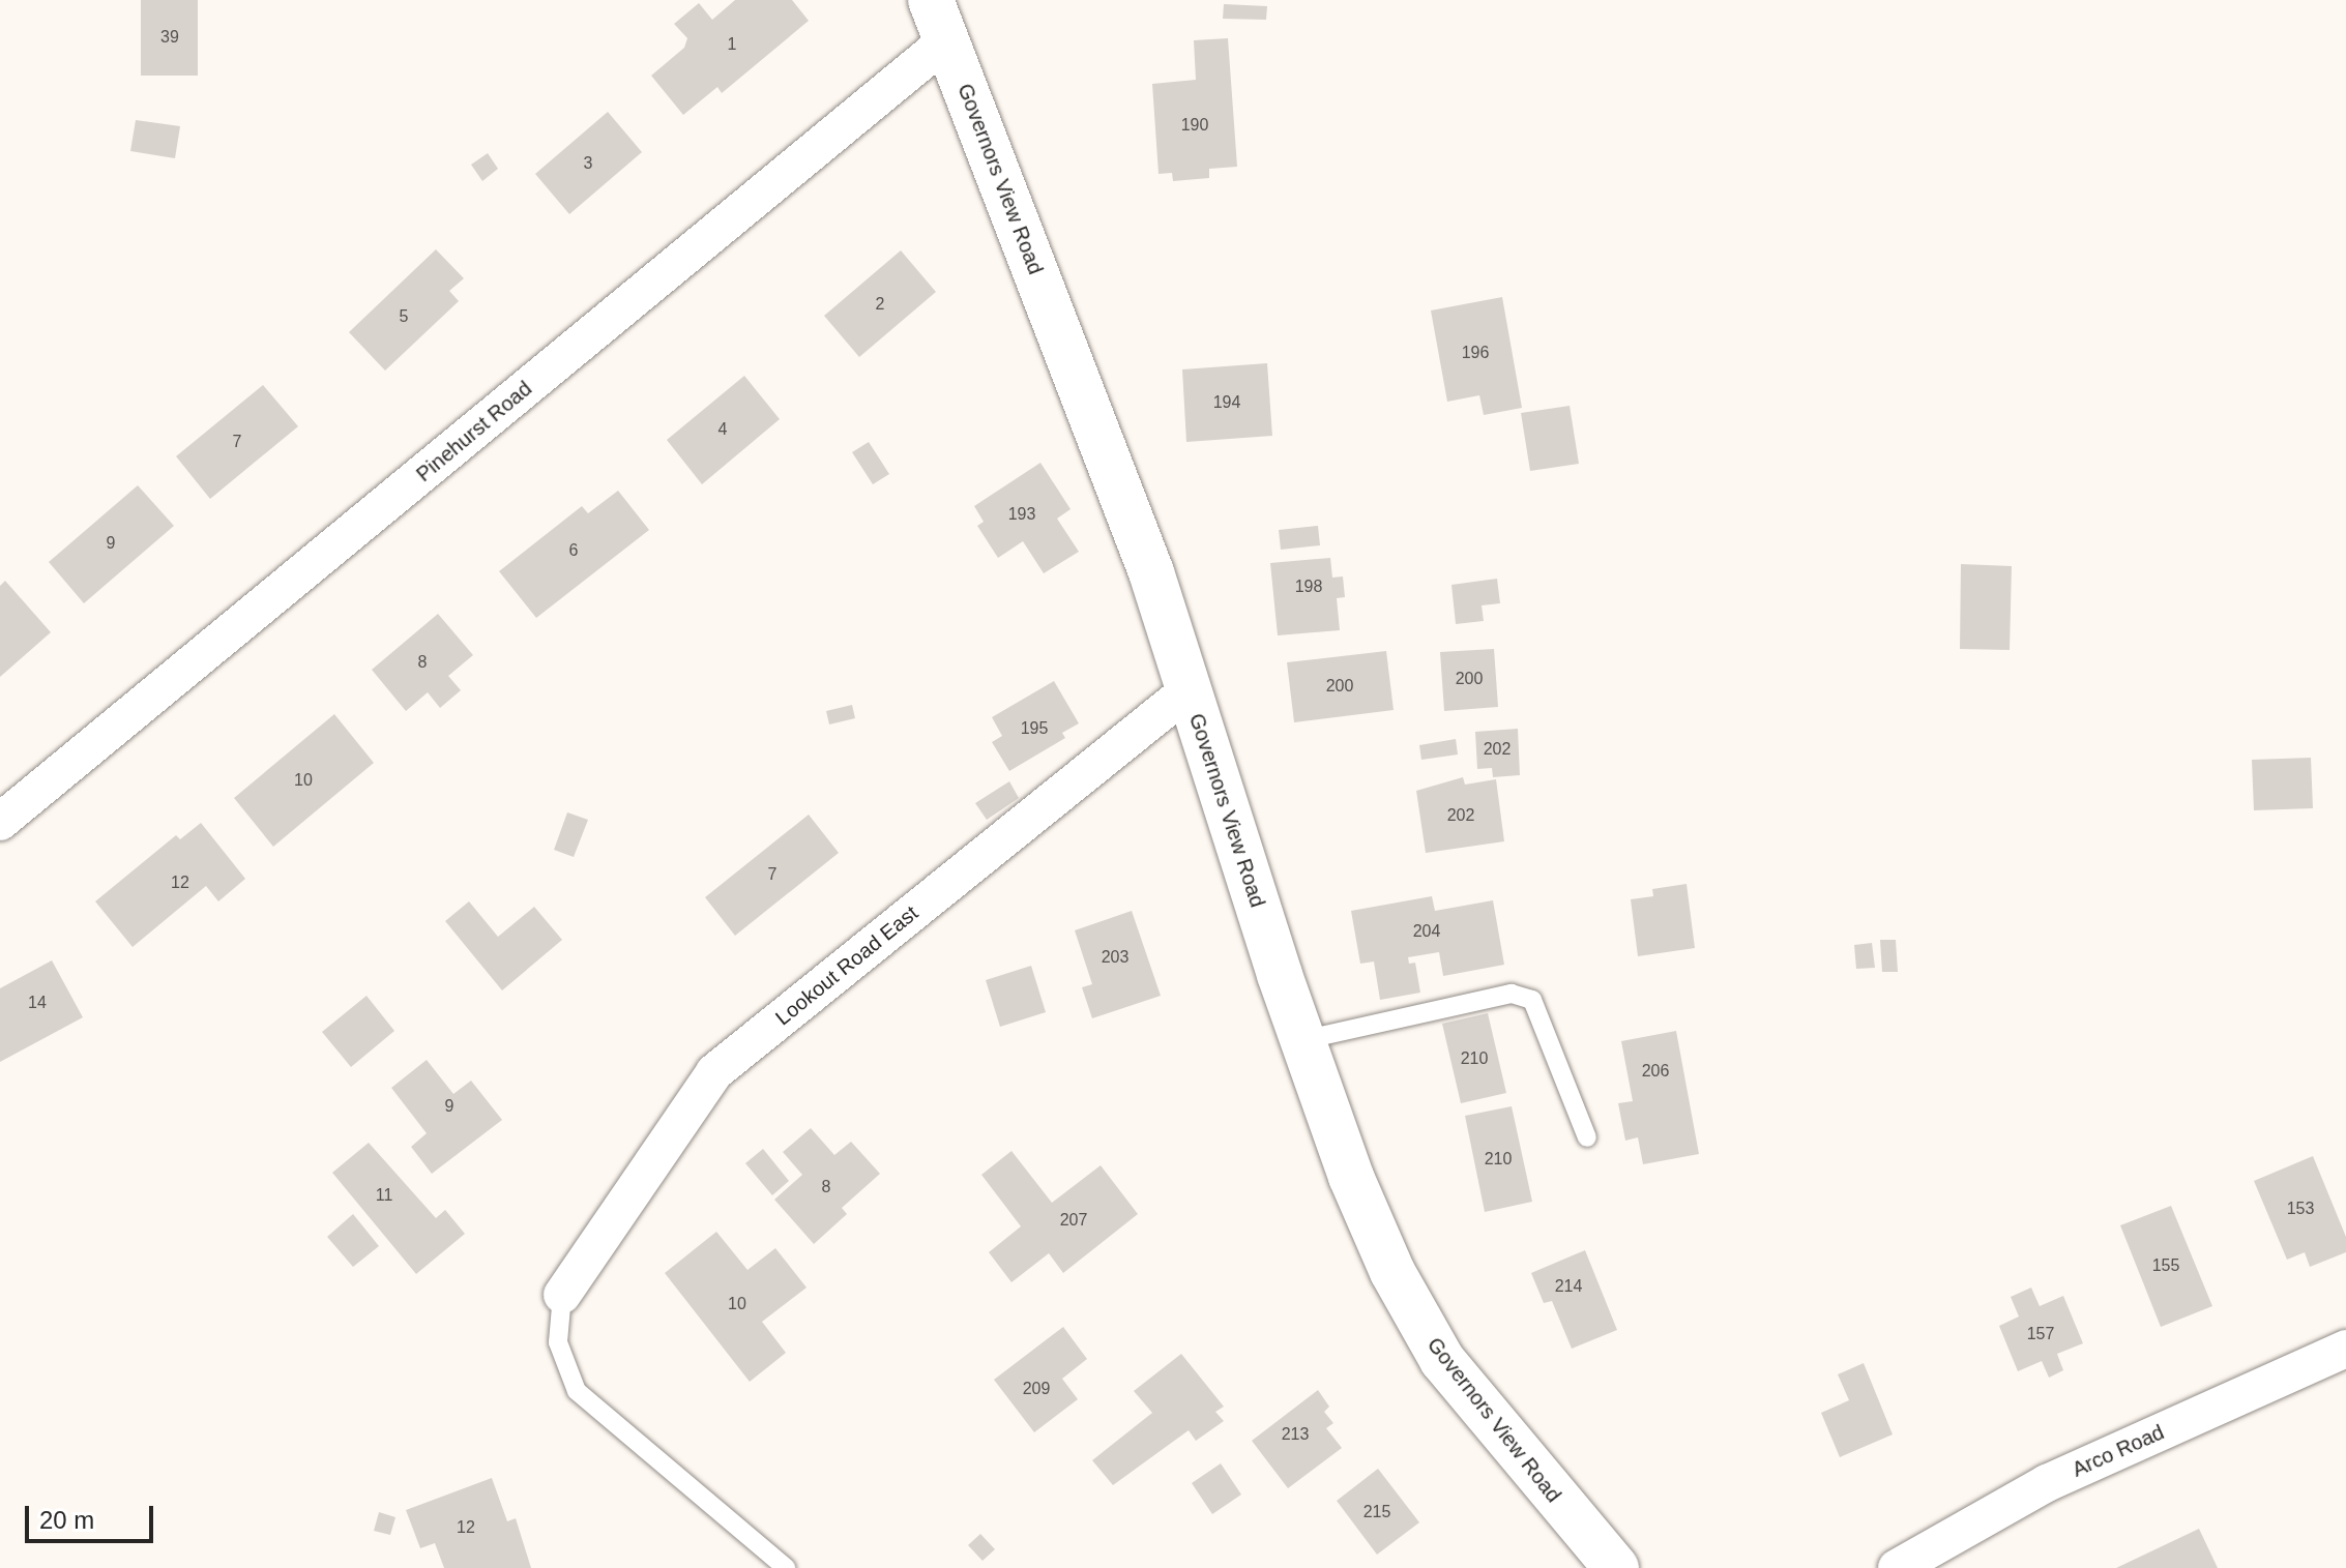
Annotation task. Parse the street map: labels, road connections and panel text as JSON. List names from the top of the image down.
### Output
{
  "streets": {
    "street": [
      "Governors View Road",
      "Pinehurst Road",
      "Lookout Road East",
      "Arco Road"
    ]
  },
  "crossings": [
    ["Governors View Road", "Pinehurst Road"],
    ["Governors View Road", "Lookout Road East"]
  ],
  "house_numbers": [
    "39",
    "1",
    "190",
    "3",
    "2",
    "5",
    "196",
    "194",
    "4",
    "7",
    "193",
    "9",
    "6",
    "198",
    "8",
    "200",
    "200",
    "195",
    "202",
    "10",
    "202",
    "7",
    "12",
    "204",
    "203",
    "14",
    "210",
    "206",
    "9",
    "210",
    "8",
    "11",
    "153",
    "207",
    "155",
    "214",
    "10",
    "157",
    "209",
    "213",
    "215",
    "12"
  ],
  "scale_bar": "20 m"
}
